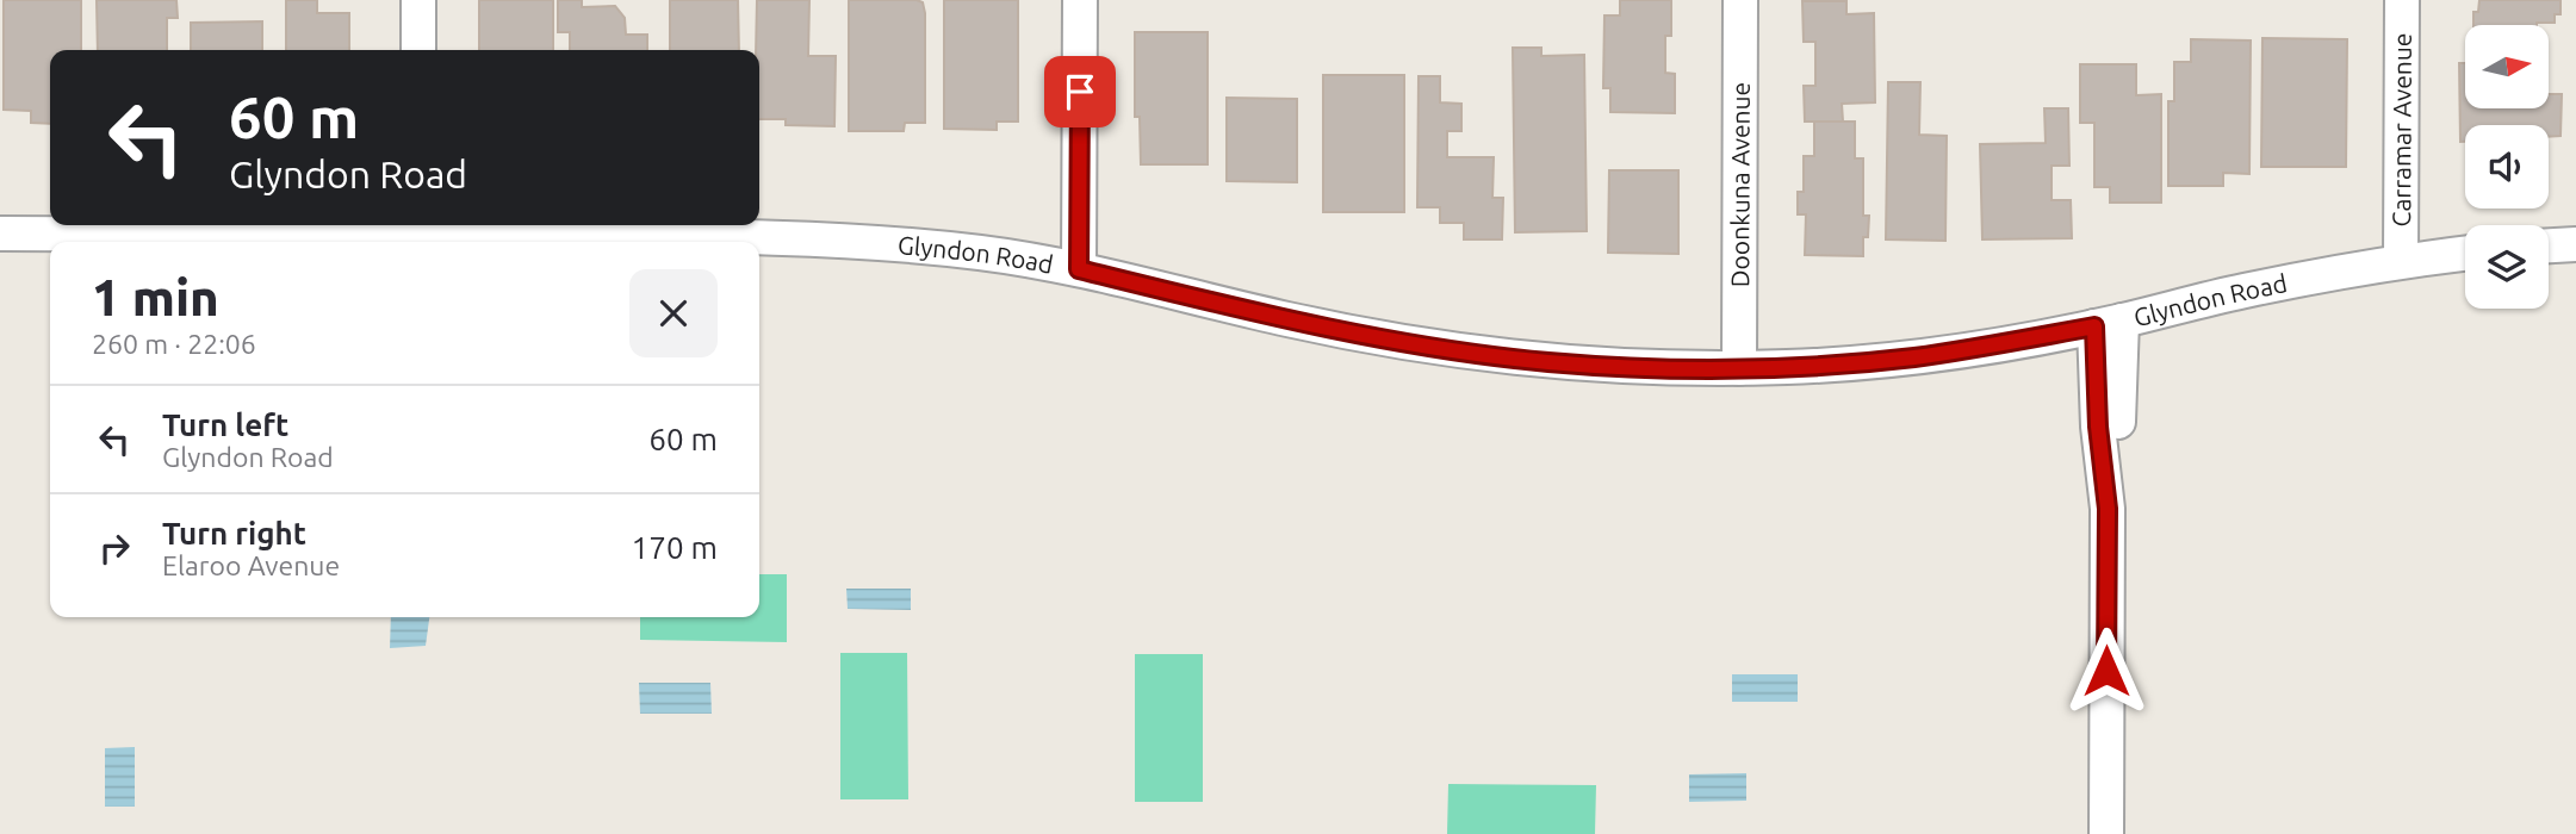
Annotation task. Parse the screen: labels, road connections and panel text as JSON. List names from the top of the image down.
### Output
{
  "streets": {
    "street": ["Carramar Avenue", "Doonkuna Avenue", "Glyndon Road"]
  },
  "crossings": [
    ["Carramar Avenue", "Glyndon Road"],
    ["Doonkuna Avenue", "Glyndon Road"]
  ],
  "north": "right",
  "page": {
    "turn": ["60 m", "Glyndon Road"],
    "heading": ["1 min", "260 m · 22:06"],
    "list": [
      {
        "name": "Turn left",
        "note": "Glyndon Road",
        "value": "60 m"
      },
      {
        "name": "Turn right",
        "note": "Elaroo Avenue",
        "value": "170 m"
      }
    ]
  }
}
